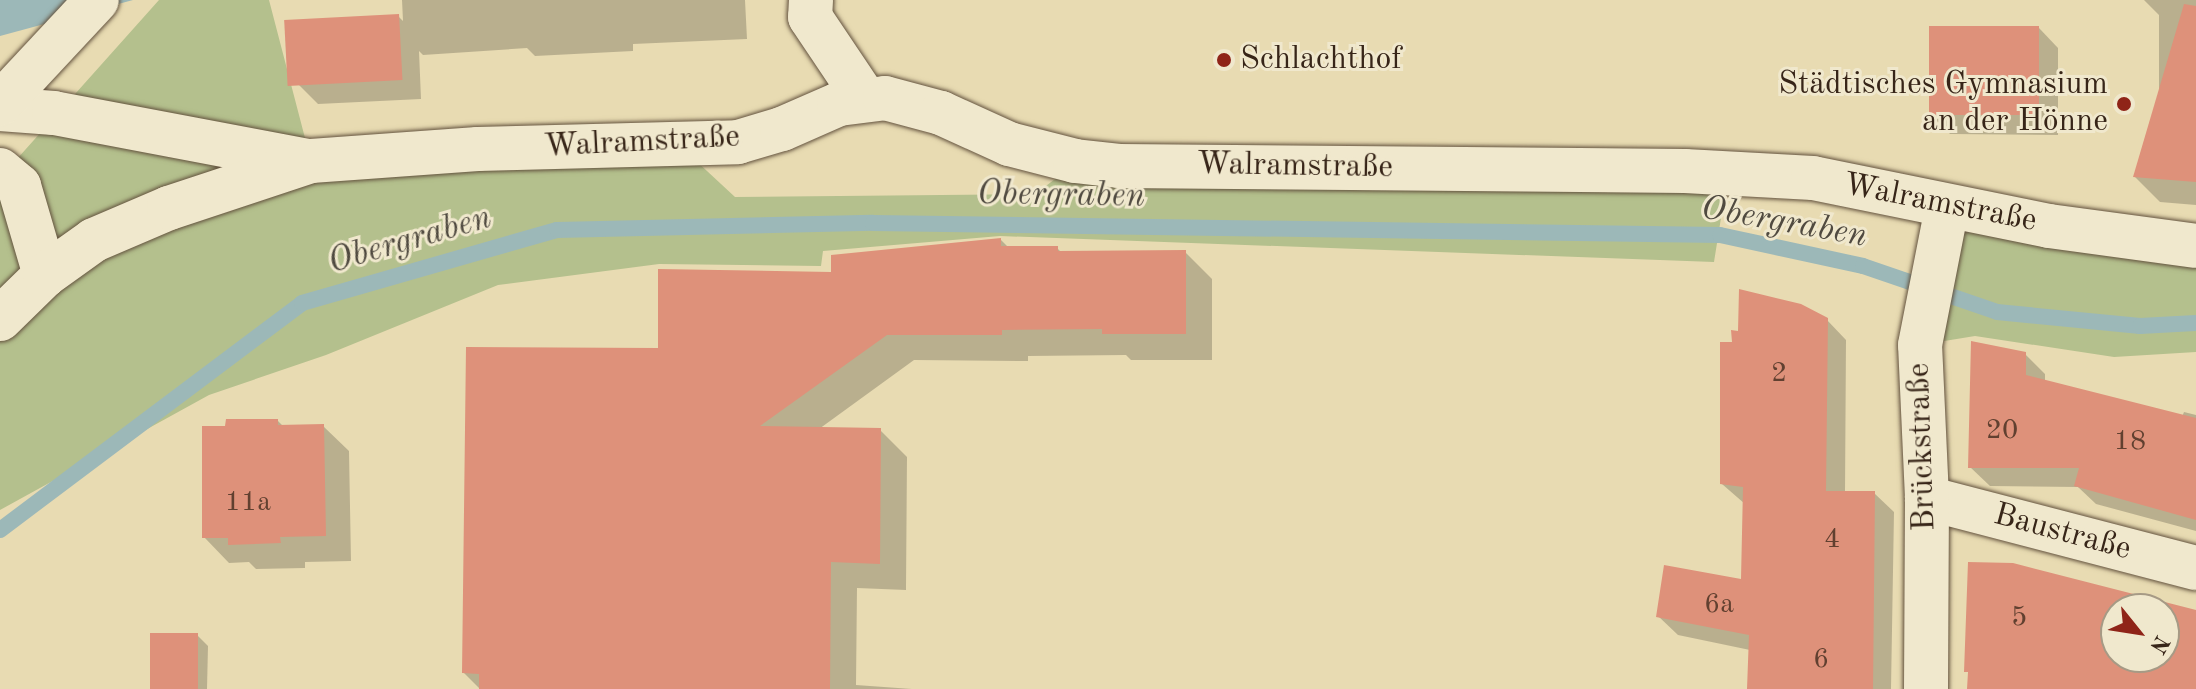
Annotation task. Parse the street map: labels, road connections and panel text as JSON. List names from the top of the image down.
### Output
{
  "streets": {
    "street": ["Walramstraße", "Brückstraße", "Baustraße"]
  },
  "crossings": [
    ["Walramstraße", "Brückstraße"],
    ["Brückstraße", "Baustraße"]
  ],
  "water": ["Obergraben"],
  "places": ["Schlachthof", "Städtisches Gymnasium an der Hönne"],
  "house_numbers": [
    "2",
    "20",
    "18",
    "11a",
    "4",
    "6a",
    "5",
    "6"
  ],
  "north": "bottom right"
}
